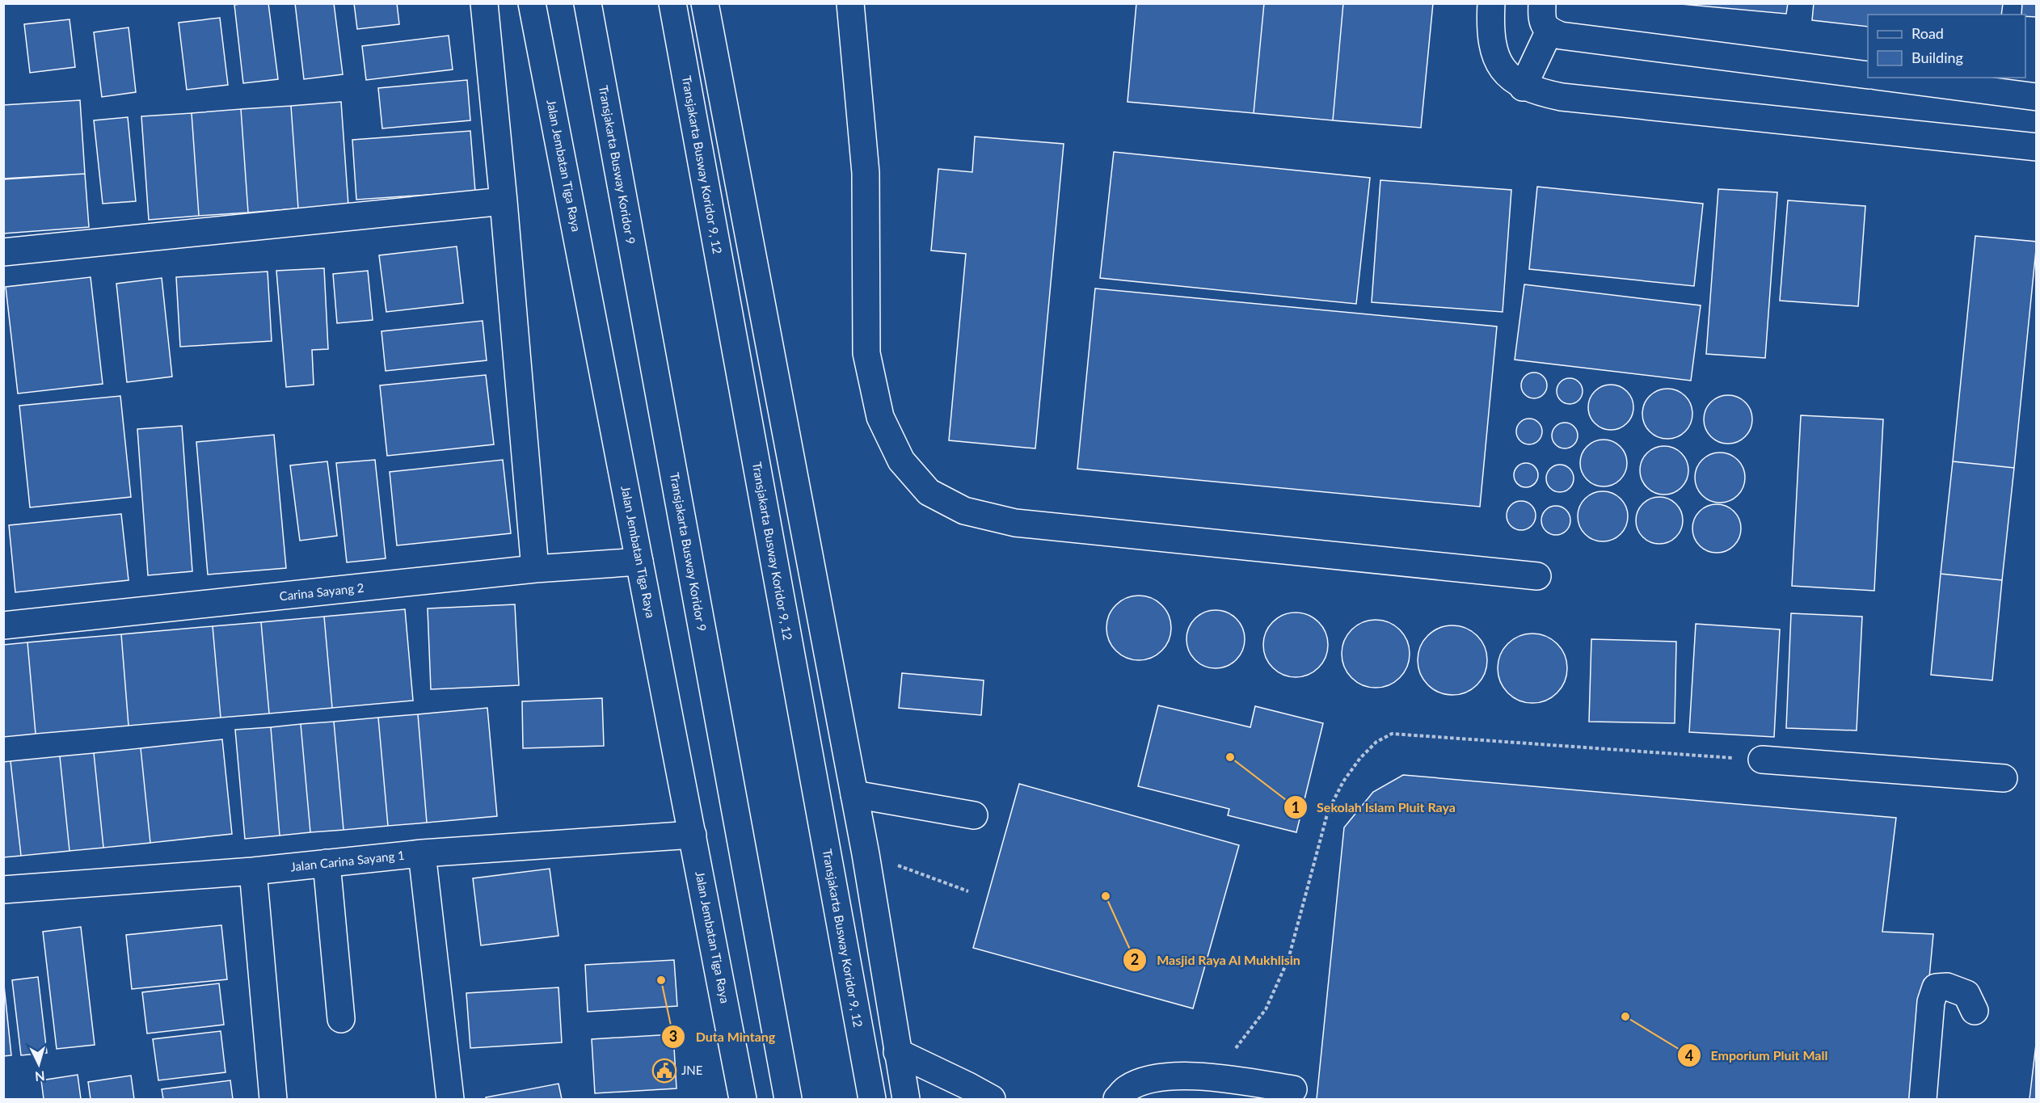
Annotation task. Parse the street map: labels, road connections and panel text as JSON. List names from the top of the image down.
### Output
{
  "streets": {
    "main road": [
      "Transjakarta Busway Koridor 9",
      "Transjakarta Busway Koridor 9, 12",
      "Jalan Jembatan Tiga Raya",
      "Carina Sayang 2",
      "Jalan Carina Sayang 1"
    ]
  },
  "crossings": [
    ["Jalan Jembatan Tiga Raya", "Carina Sayang 2"],
    ["Jalan Jembatan Tiga Raya", "Jalan Carina Sayang 1"]
  ],
  "places": {
    "other": [
      "Sekolah Islam Pluit Raya",
      "Masjid Raya Al Mukhlisin",
      "Duta Mintang",
      "Emporium Pluit Mall"
    ],
    "public building": ["JNE"]
  },
  "legend": ["Road", "Building"],
  "north": "bottom"
}
